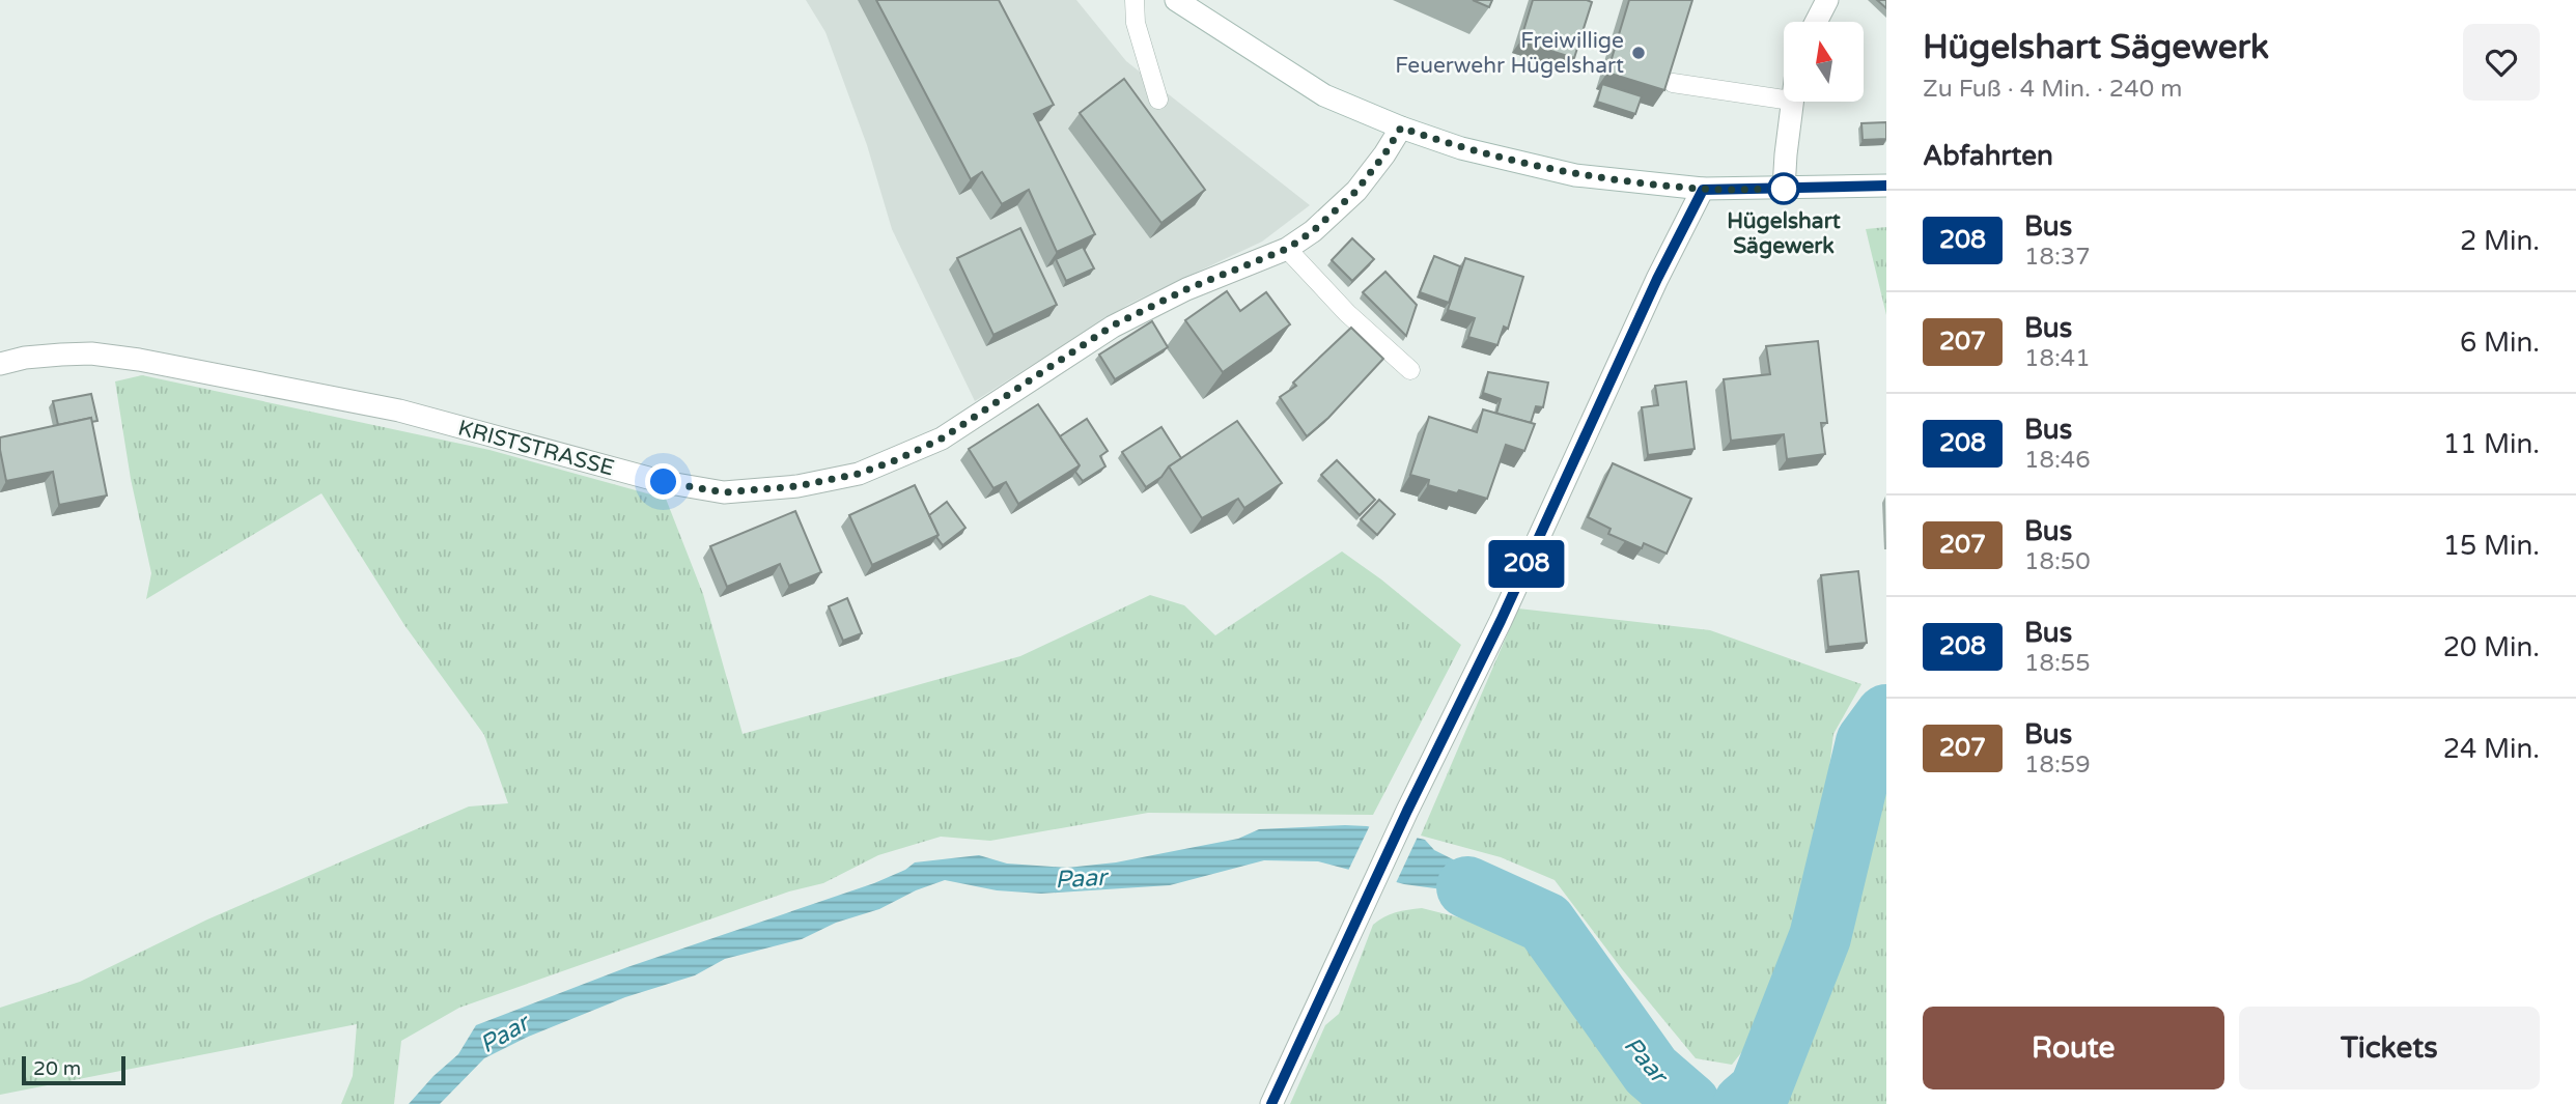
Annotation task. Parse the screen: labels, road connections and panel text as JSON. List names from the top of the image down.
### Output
{
  "streets": {
    "street": ["KRISTSTRASSE"]
  },
  "water": ["Paar"],
  "places": ["Freiwillige Feuerwehr Hügelshart", "Hügelshart Sägewerk"],
  "lines": ["bus line 208"],
  "scale_bar": "20 m",
  "north": "top",
  "page": {
    "on_map": "208",
    "heading": [
      ["Hügelshart Sägewerk", "Zu Fuß · 4 Min. · 240 m"],
      "Abfahrten"
    ],
    "list": [
      {
        "mark": "208",
        "name": "Bus",
        "note": "18:37",
        "value": "2 Min."
      },
      {
        "mark": "207",
        "name": "Bus",
        "note": "18:41",
        "value": "6 Min."
      },
      {
        "mark": "208",
        "name": "Bus",
        "note": "18:46",
        "value": "11 Min."
      },
      {
        "mark": "207",
        "name": "Bus",
        "note": "18:50",
        "value": "15 Min."
      },
      {
        "mark": "208",
        "name": "Bus",
        "note": "18:55",
        "value": "20 Min."
      },
      {
        "mark": "207",
        "name": "Bus",
        "note": "18:59",
        "value": "24 Min."
      }
    ],
    "buttons": ["Route", "Tickets"],
    "scale": "20 m"
  }
}
